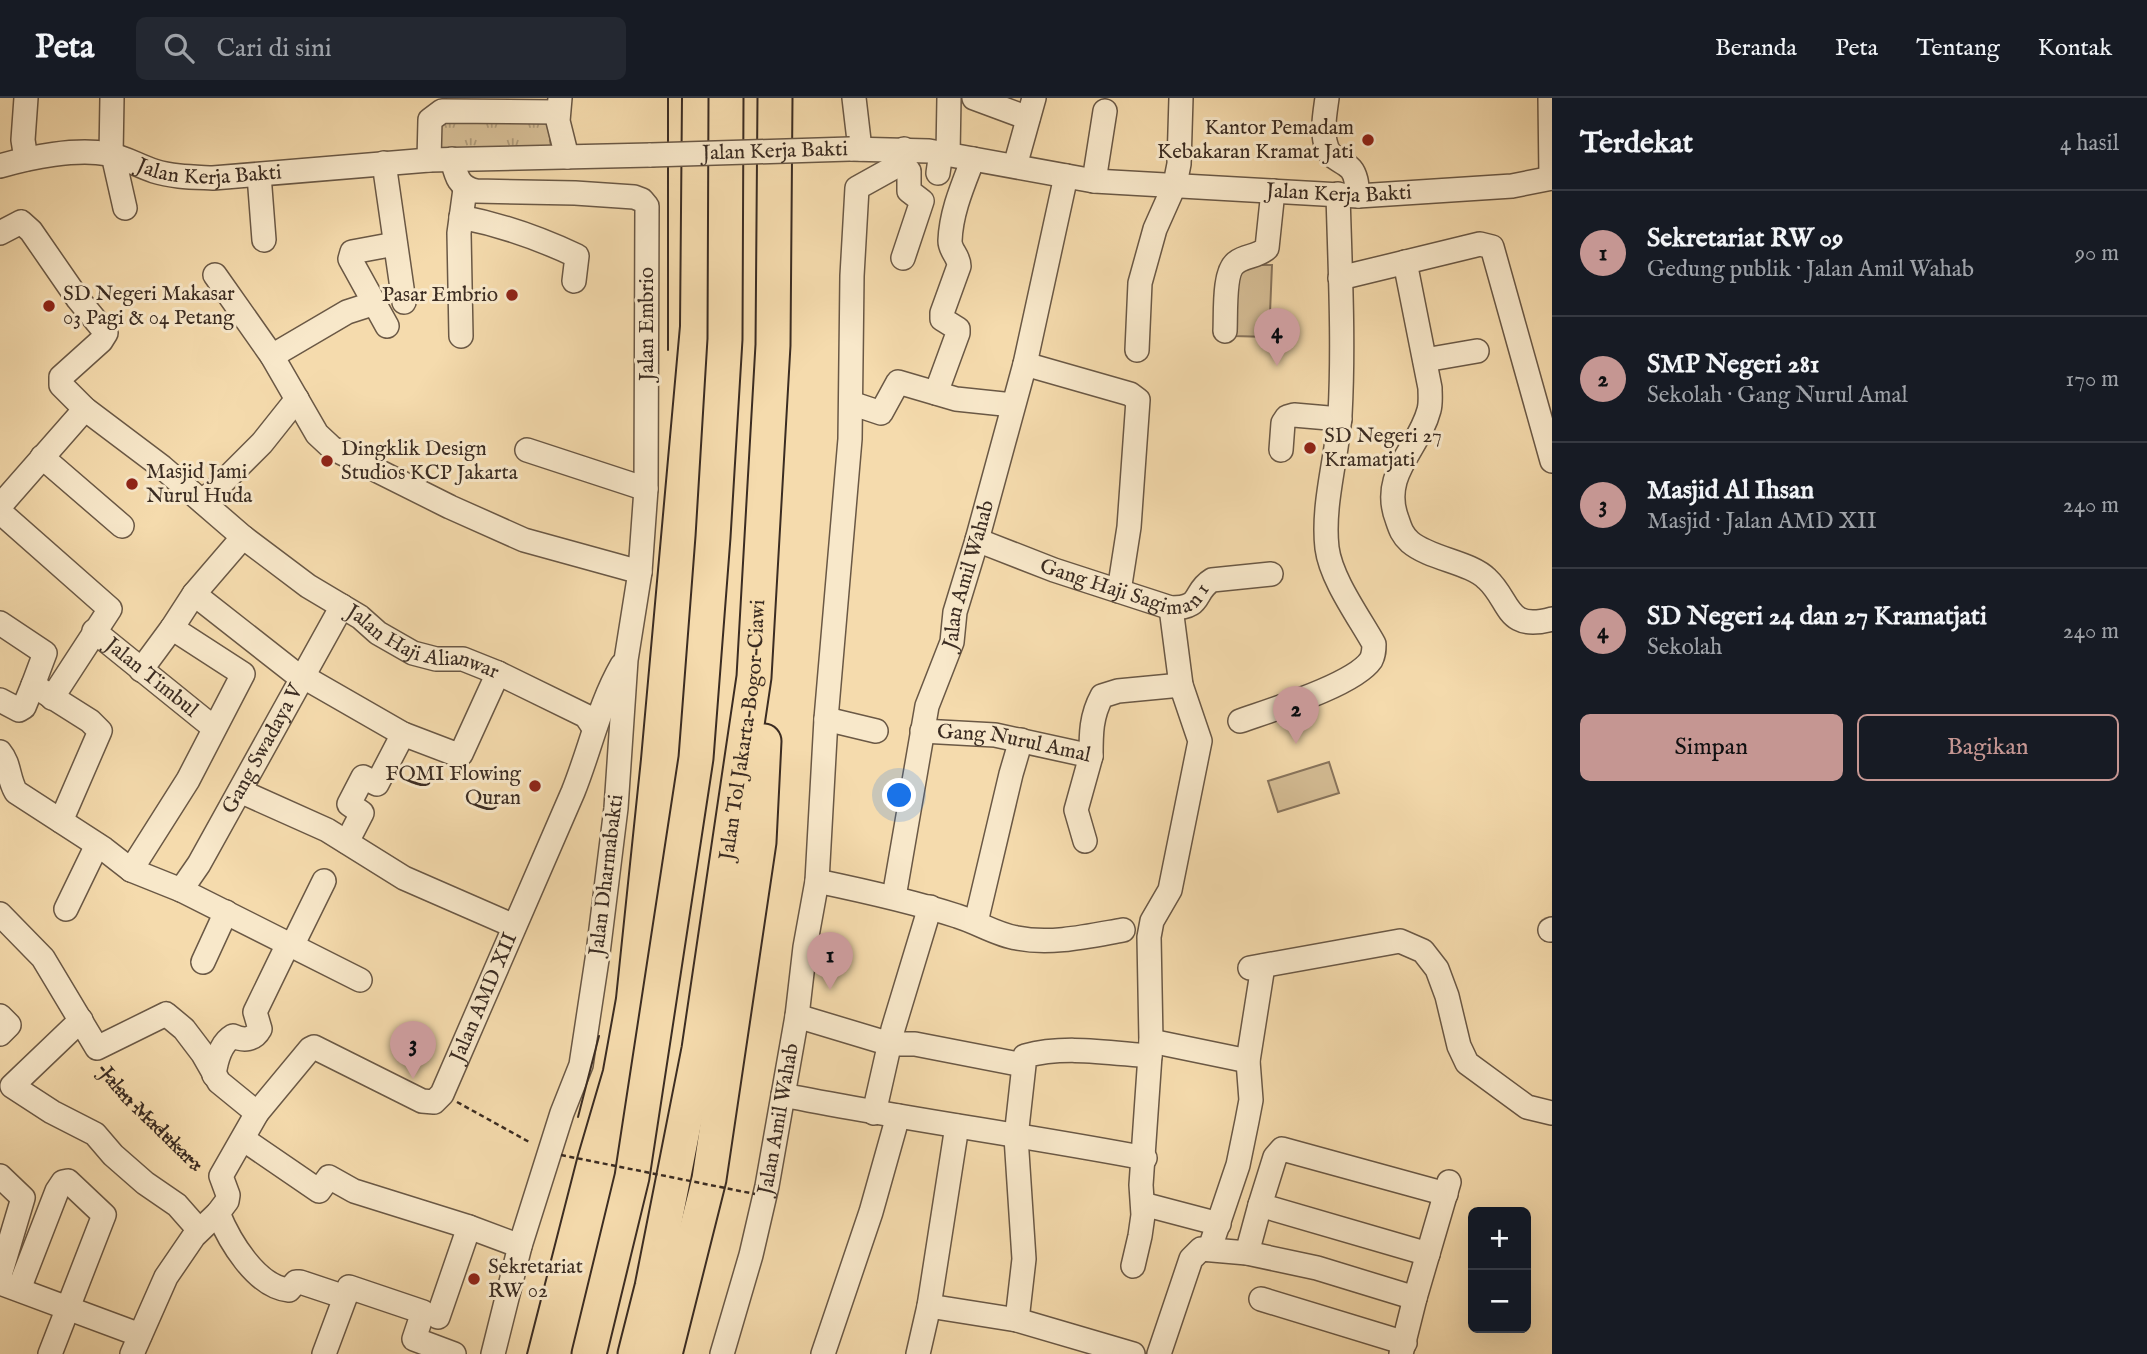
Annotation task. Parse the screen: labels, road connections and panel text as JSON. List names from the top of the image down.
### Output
{
  "streets": {
    "highway": ["Jalan Tol Jakarta–Bogor–Ciawi"],
    "street": [
      "Jalan Kerja Bakti",
      "Jalan Embrio",
      "Gang Haji Sagiman 1",
      "Jalan Amil Wahab",
      "Jalan Haji Alianwar",
      "Jalan Timbul",
      "Gang Nurul Amal",
      "Gang Swadaya V",
      "Jalan Dharmabakti",
      "Jalan AMD XII",
      "Jalan Madukara"
    ]
  },
  "crossings": [
    ["Jalan Kerja Bakti", "Jalan Amil Wahab"],
    ["Jalan Embrio", "Jalan Dharmabakti"],
    ["Jalan Embrio", "Jalan AMD XII"],
    ["Gang Haji Sagiman 1", "Jalan Amil Wahab"],
    ["Jalan Amil Wahab", "Gang Nurul Amal"],
    ["Jalan Haji Alianwar", "Gang Swadaya V"],
    ["Jalan Haji Alianwar", "Jalan AMD XII"],
    ["Jalan Dharmabakti", "Jalan AMD XII"]
  ],
  "places": [
    "Kantor Pemadam Kebakaran Kramat Jati",
    "Pasar Embrio",
    "SD Negeri Makasar 03 Pagi & 04 Petang",
    "SD Negeri 27 Kramatjati",
    "Dingklik Design Studios KCP Jakarta",
    "Masjid Jami Nurul Huda",
    "FQMI Flowing Quran",
    "Sekretariat RW 02"
  ],
  "page": {
    "header": "Peta",
    "search": "Cari di sini",
    "nav": [
      "Beranda",
      "Peta",
      "Tentang",
      "Kontak"
    ],
    "heading": ["Terdekat", "4 hasil"],
    "list": [
      {
        "mark": "1",
        "name": "Sekretariat RW 09",
        "note": "Gedung publik · Jalan Amil Wahab",
        "value": "90 m"
      },
      {
        "mark": "2",
        "name": "SMP Negeri 281",
        "note": "Sekolah · Gang Nurul Amal",
        "value": "170 m"
      },
      {
        "mark": "3",
        "name": "Masjid Al Ihsan",
        "note": "Masjid · Jalan AMD XII",
        "value": "240 m"
      },
      {
        "mark": "4",
        "name": "SD Negeri 24 dan 27 Kramatjati",
        "note": "Sekolah",
        "value": "240 m"
      }
    ],
    "pins": [
      "4",
      "2",
      "1",
      "3"
    ],
    "buttons": ["Simpan", "Bagikan"],
    "map_buttons": ["+", "−"]
  }
}
